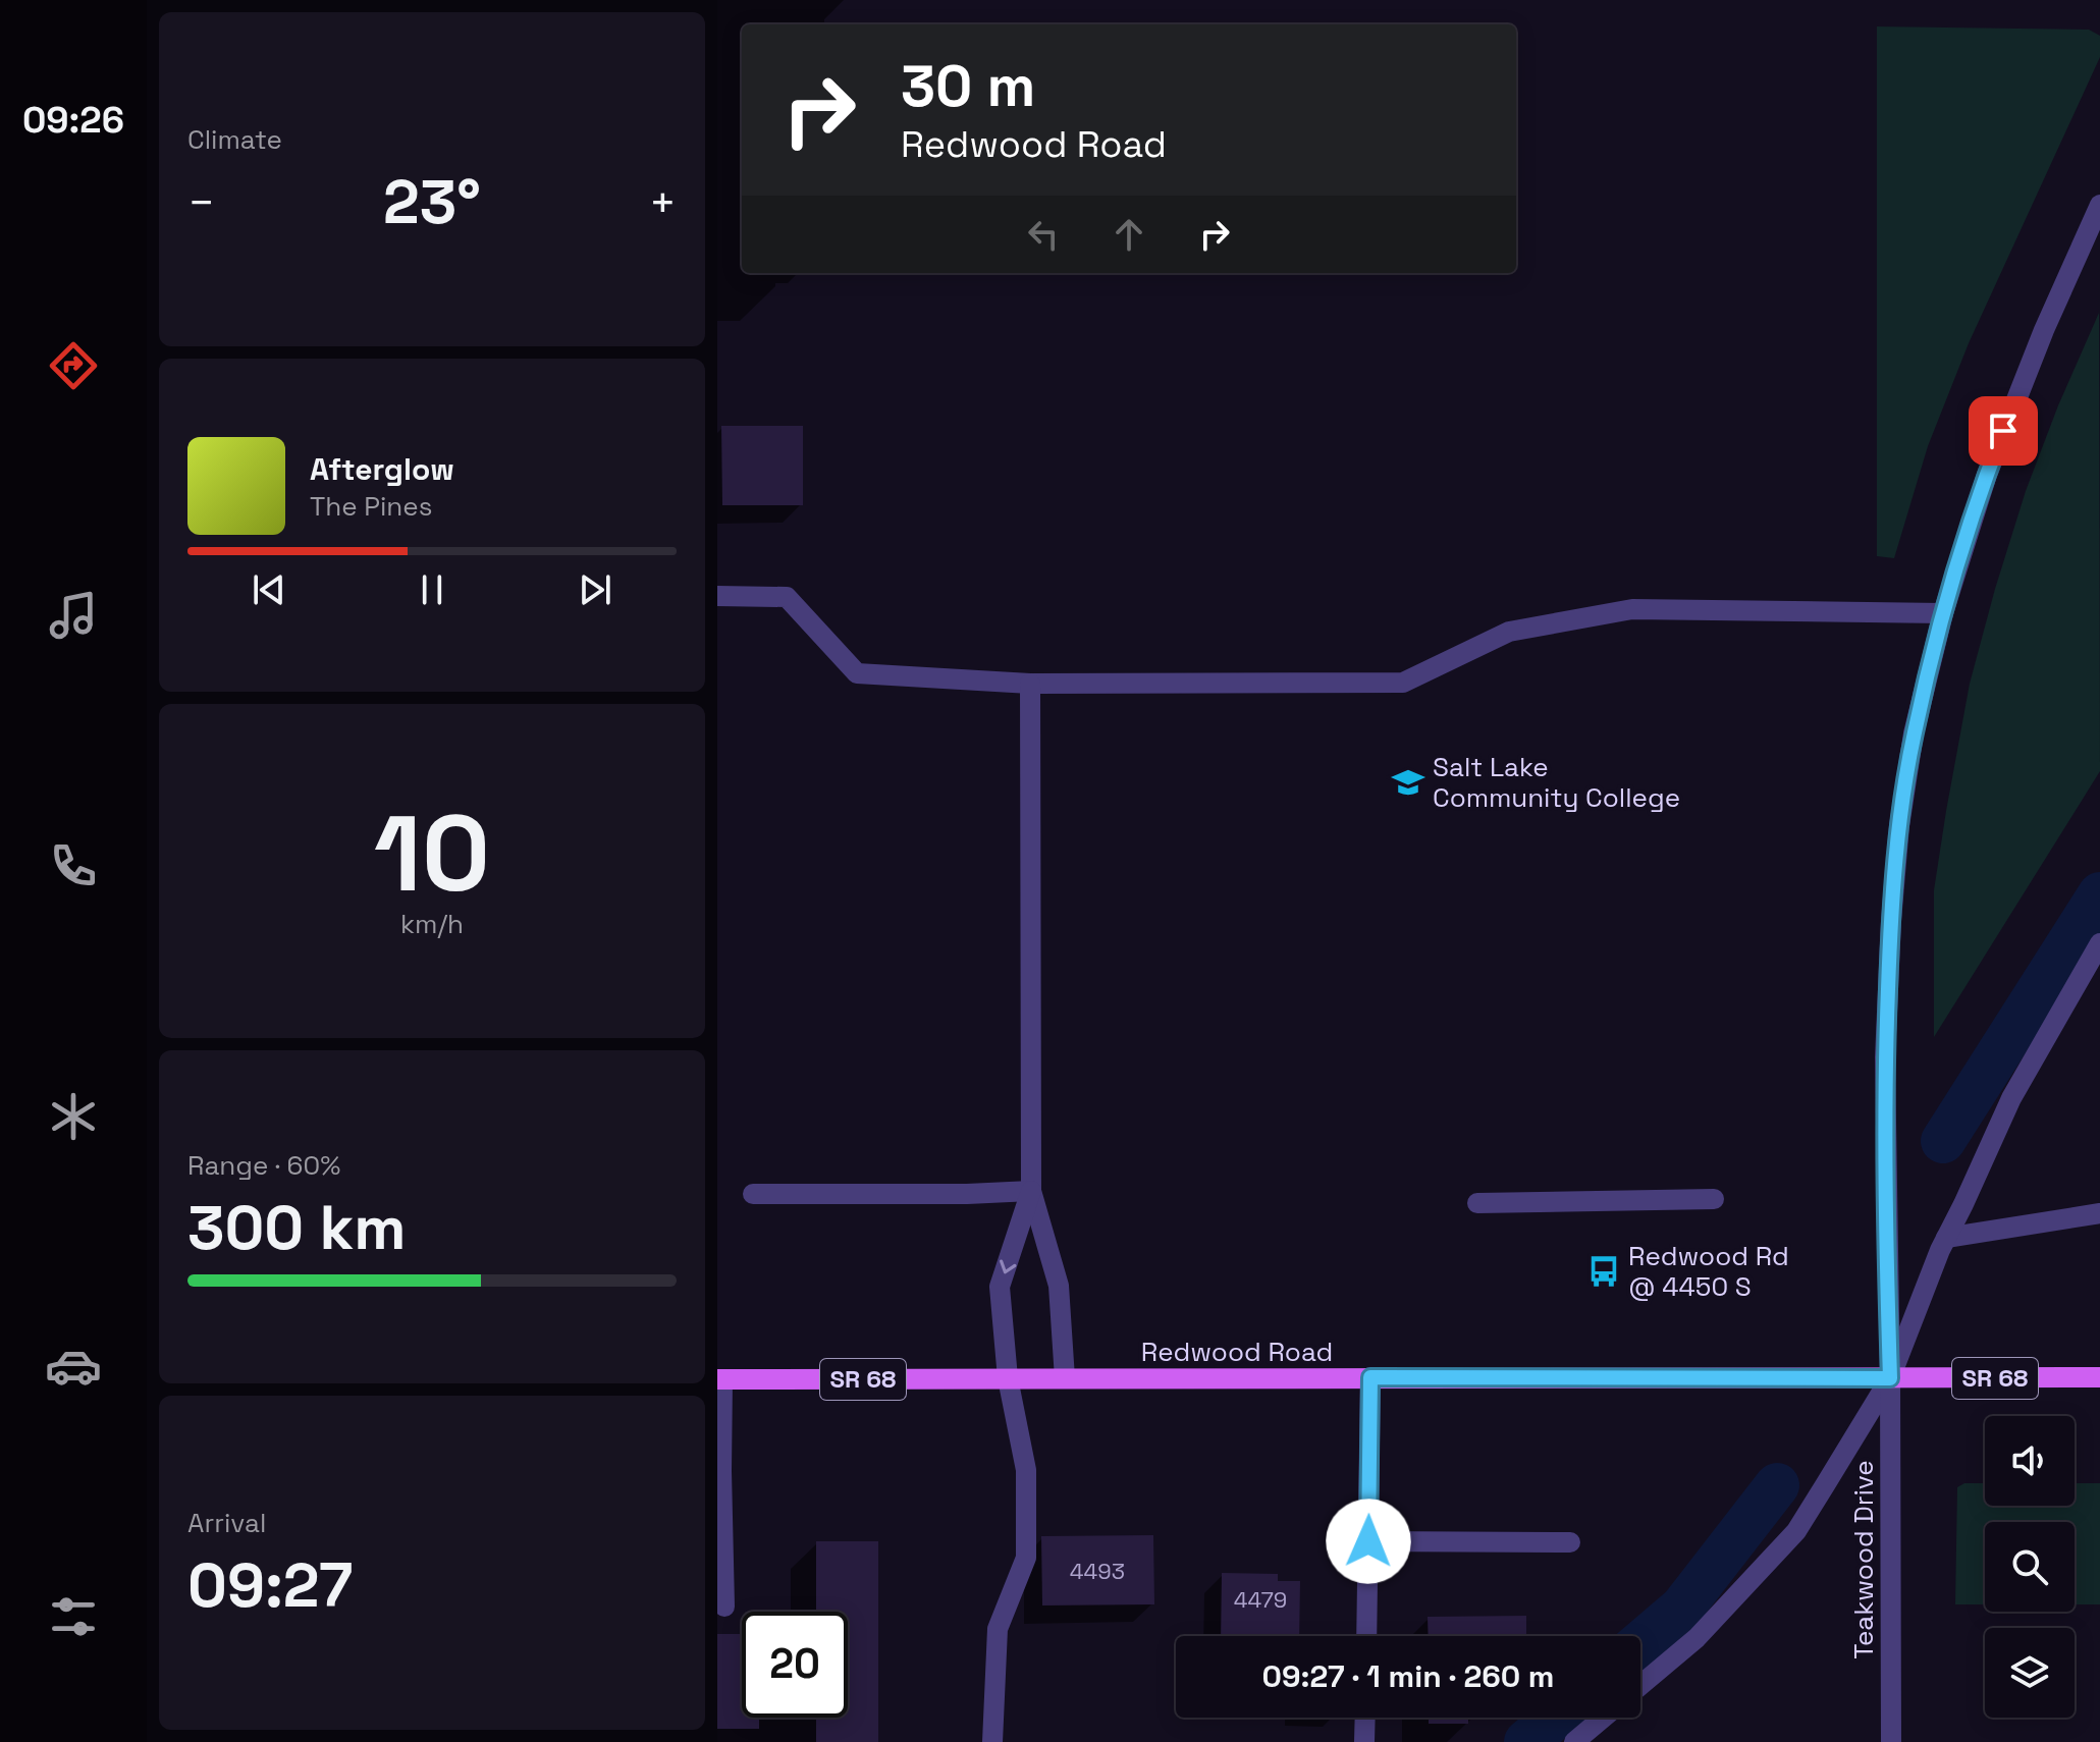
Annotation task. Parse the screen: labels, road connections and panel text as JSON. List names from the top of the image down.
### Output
{
  "streets": {
    "main road": ["Redwood Road", "SR 68"],
    "street": ["Teakwood Drive"]
  },
  "crossings": [
    ["Redwood Road", "Teakwood Drive"]
  ],
  "places": {
    "school or university": ["Salt Lake Community College"],
    "bus stop": ["Redwood Rd @ 4450 S"]
  },
  "house_numbers": ["4493", "4479"],
  "page": {
    "tabs": "09:26",
    "tile": [
      "Climate",
      ["10", "km/h"],
      ["Range · 60%", "300 km"],
      ["Arrival", "09:27"]
    ],
    "turn": ["30 m", "Redwood Road"],
    "heat": ["−", "23°", "+"],
    "song": ["Afterglow", "The Pines"],
    "limit": "20",
    "trip": "09:27 · 1 min · 260 m"
  }
}
